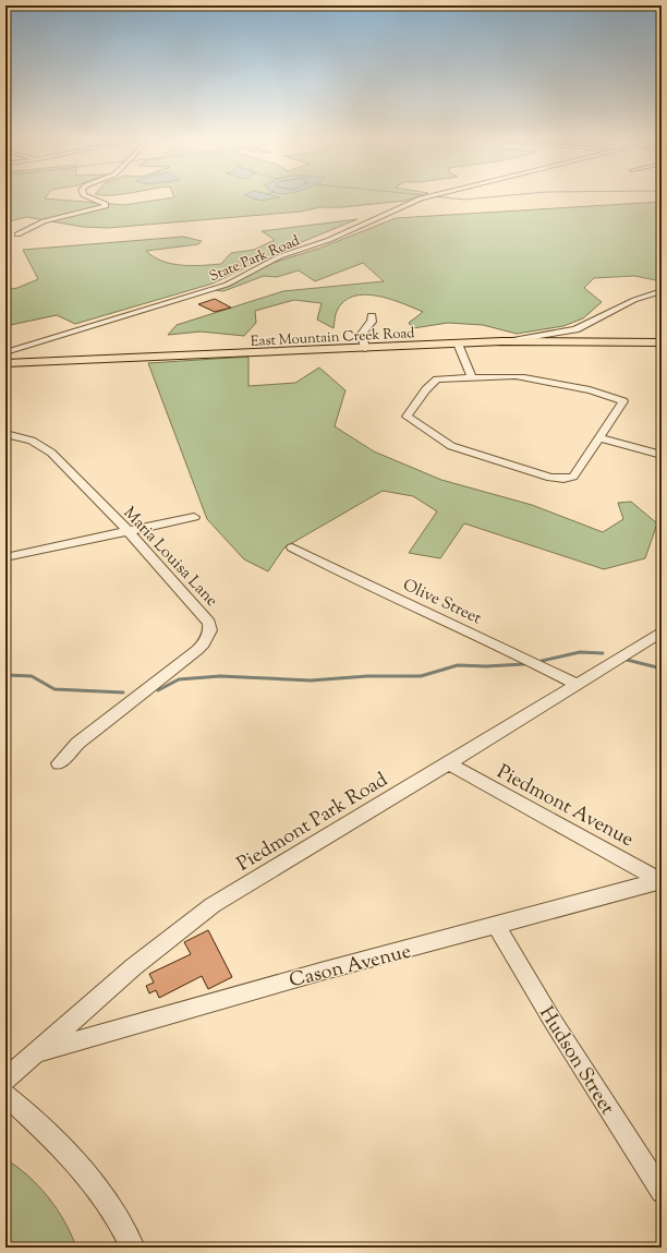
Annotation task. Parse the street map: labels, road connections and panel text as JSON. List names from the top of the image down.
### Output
{
  "streets": {
    "main road": ["East Mountain Creek Road"],
    "street": [
      "State Park Road",
      "Maria Louisa Lane",
      "Olive Street",
      "Piedmont Avenue",
      "Piedmont Park Road",
      "Cason Avenue",
      "Hudson Street"
    ]
  },
  "crossings": [
    ["Olive Street", "Piedmont Park Road"],
    ["Piedmont Avenue", "Piedmont Park Road"],
    ["Piedmont Avenue", "Cason Avenue"],
    ["Piedmont Park Road", "Cason Avenue"],
    ["Cason Avenue", "Hudson Street"]
  ]
}
